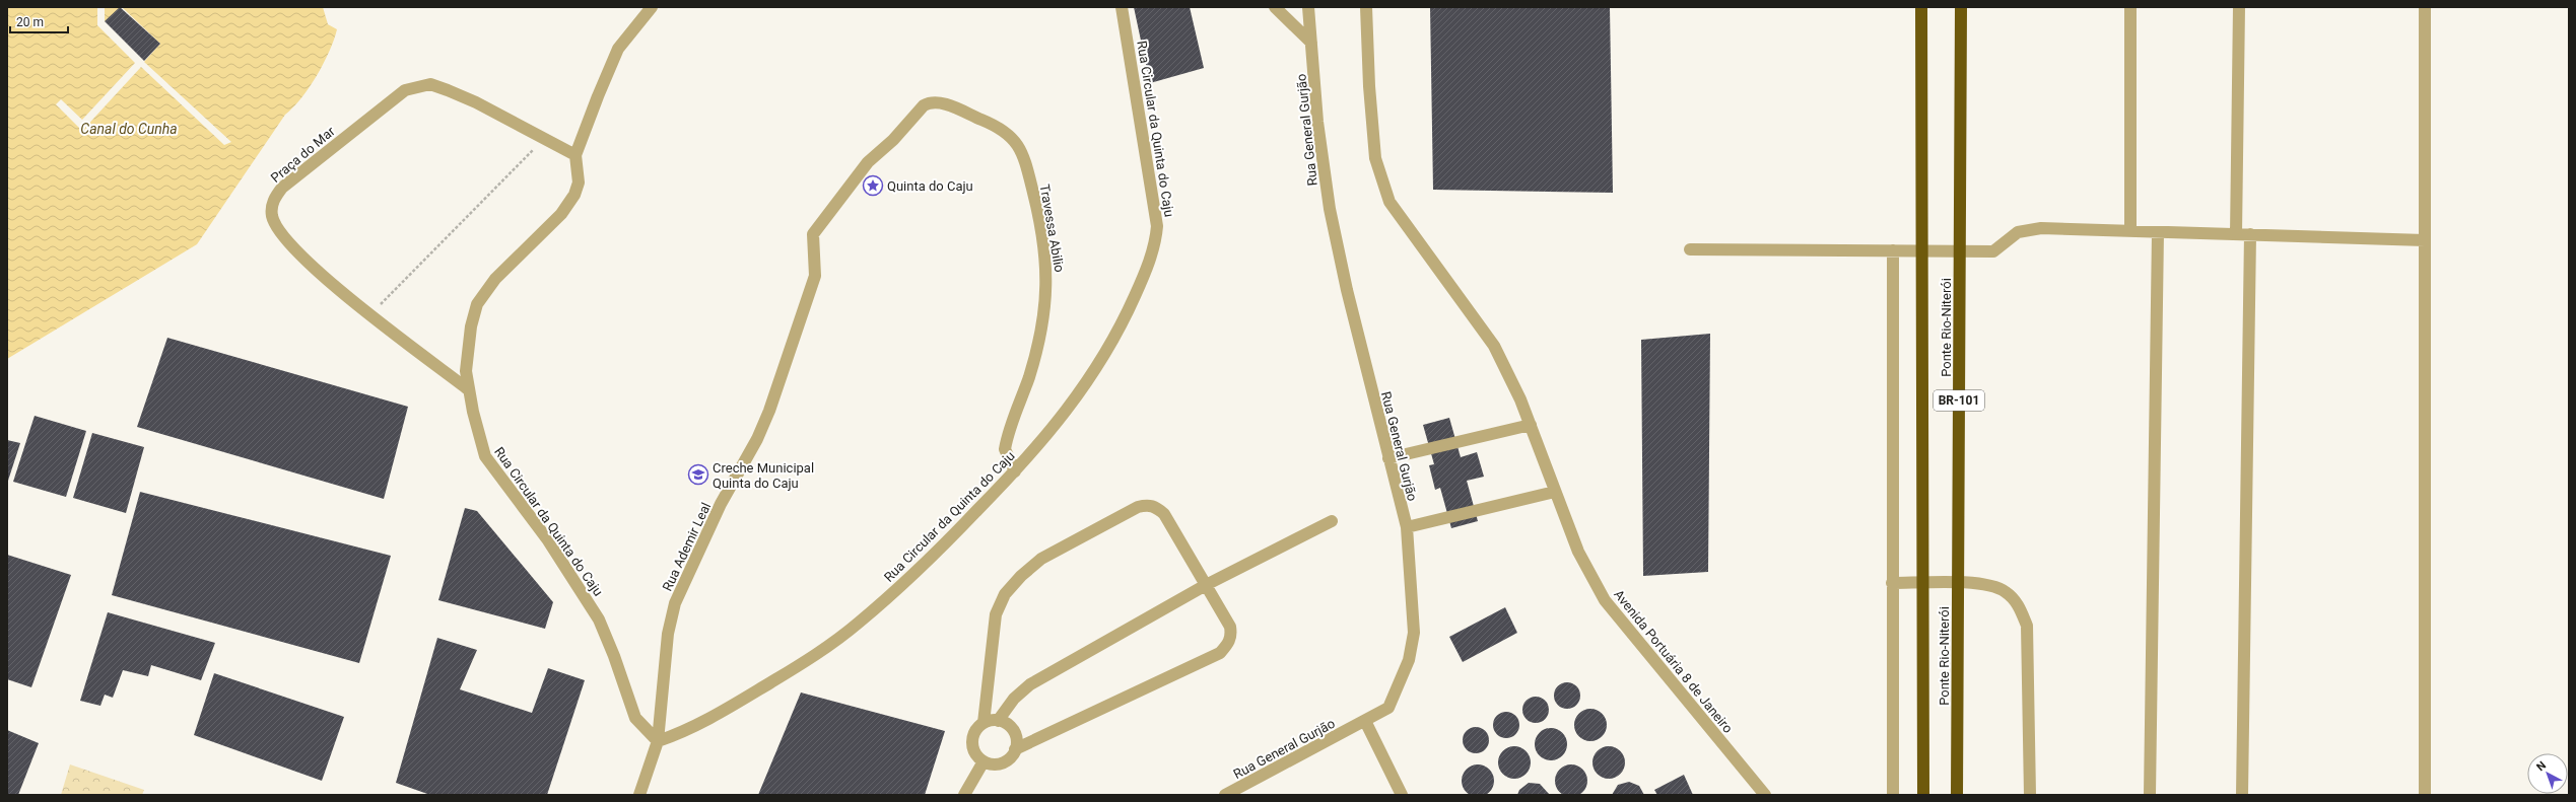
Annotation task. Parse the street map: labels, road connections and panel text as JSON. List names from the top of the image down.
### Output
{
  "streets": {
    "highway": ["Ponte Rio-Niterói", "BR-101"],
    "street": [
      "Rua Circular da Quinta do Caju",
      "Rua General Gurjão",
      "Praça do Mar",
      "Travessa Abilio",
      "Rua Ademir Leal",
      "Avenida Portuária 8 de Janeiro"
    ]
  },
  "crossings": [
    ["Rua Circular da Quinta do Caju", "Praça do Mar"],
    ["Rua Circular da Quinta do Caju", "Travessa Abilio"],
    ["Rua Circular da Quinta do Caju", "Rua Ademir Leal"],
    ["Travessa Abilio", "Rua Ademir Leal"]
  ],
  "water": ["Canal do Cunha"],
  "places": {
    "place": ["Quinta do Caju"],
    "school or university": ["Creche Municipal Quinta do Caju"]
  },
  "scale_bar": "20 m",
  "north": "top left"
}
